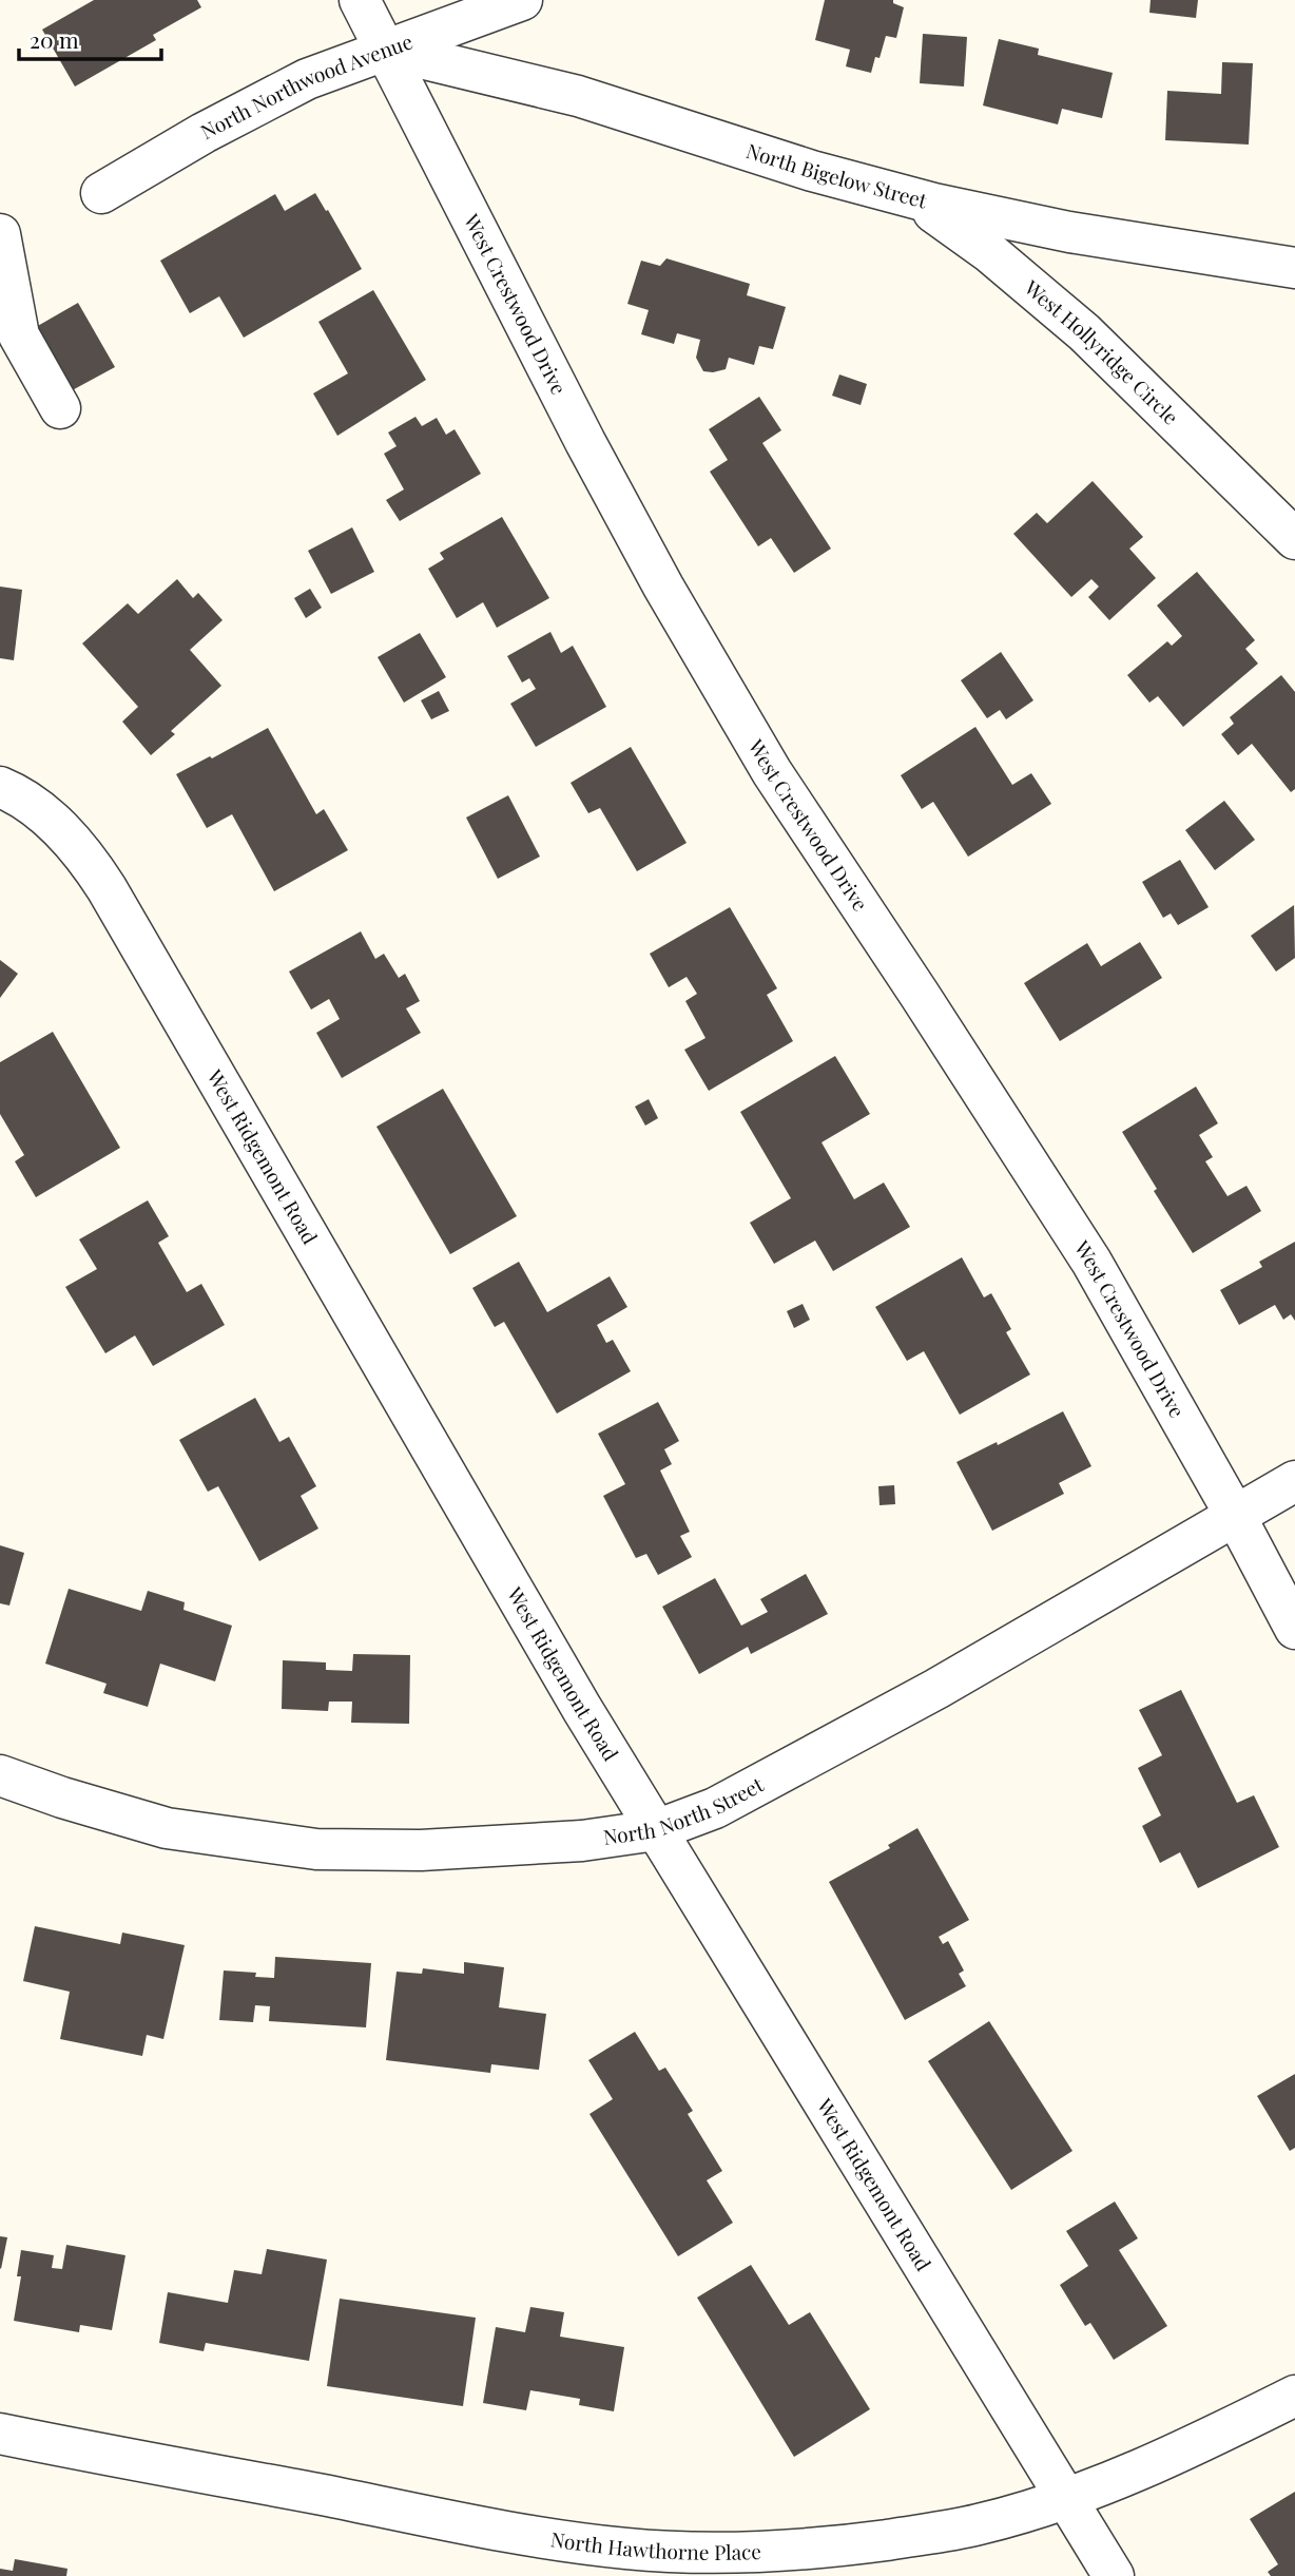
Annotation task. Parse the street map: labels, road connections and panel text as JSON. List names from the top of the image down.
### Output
{
  "streets": {
    "street": [
      "North Northwood Avenue",
      "North Bigelow Street",
      "West Crestwood Drive",
      "West Hollyridge Circle",
      "West Ridgemont Road",
      "North North Street",
      "North Hawthorne Place"
    ]
  },
  "crossings": [
    ["North Northwood Avenue", "North Bigelow Street"],
    ["North Northwood Avenue", "West Crestwood Drive"],
    ["North Bigelow Street", "West Crestwood Drive"],
    ["North Bigelow Street", "West Hollyridge Circle"],
    ["West Crestwood Drive", "North North Street"],
    ["West Ridgemont Road", "North North Street"],
    ["West Ridgemont Road", "North Hawthorne Place"]
  ],
  "scale_bar": "20 m"
}
